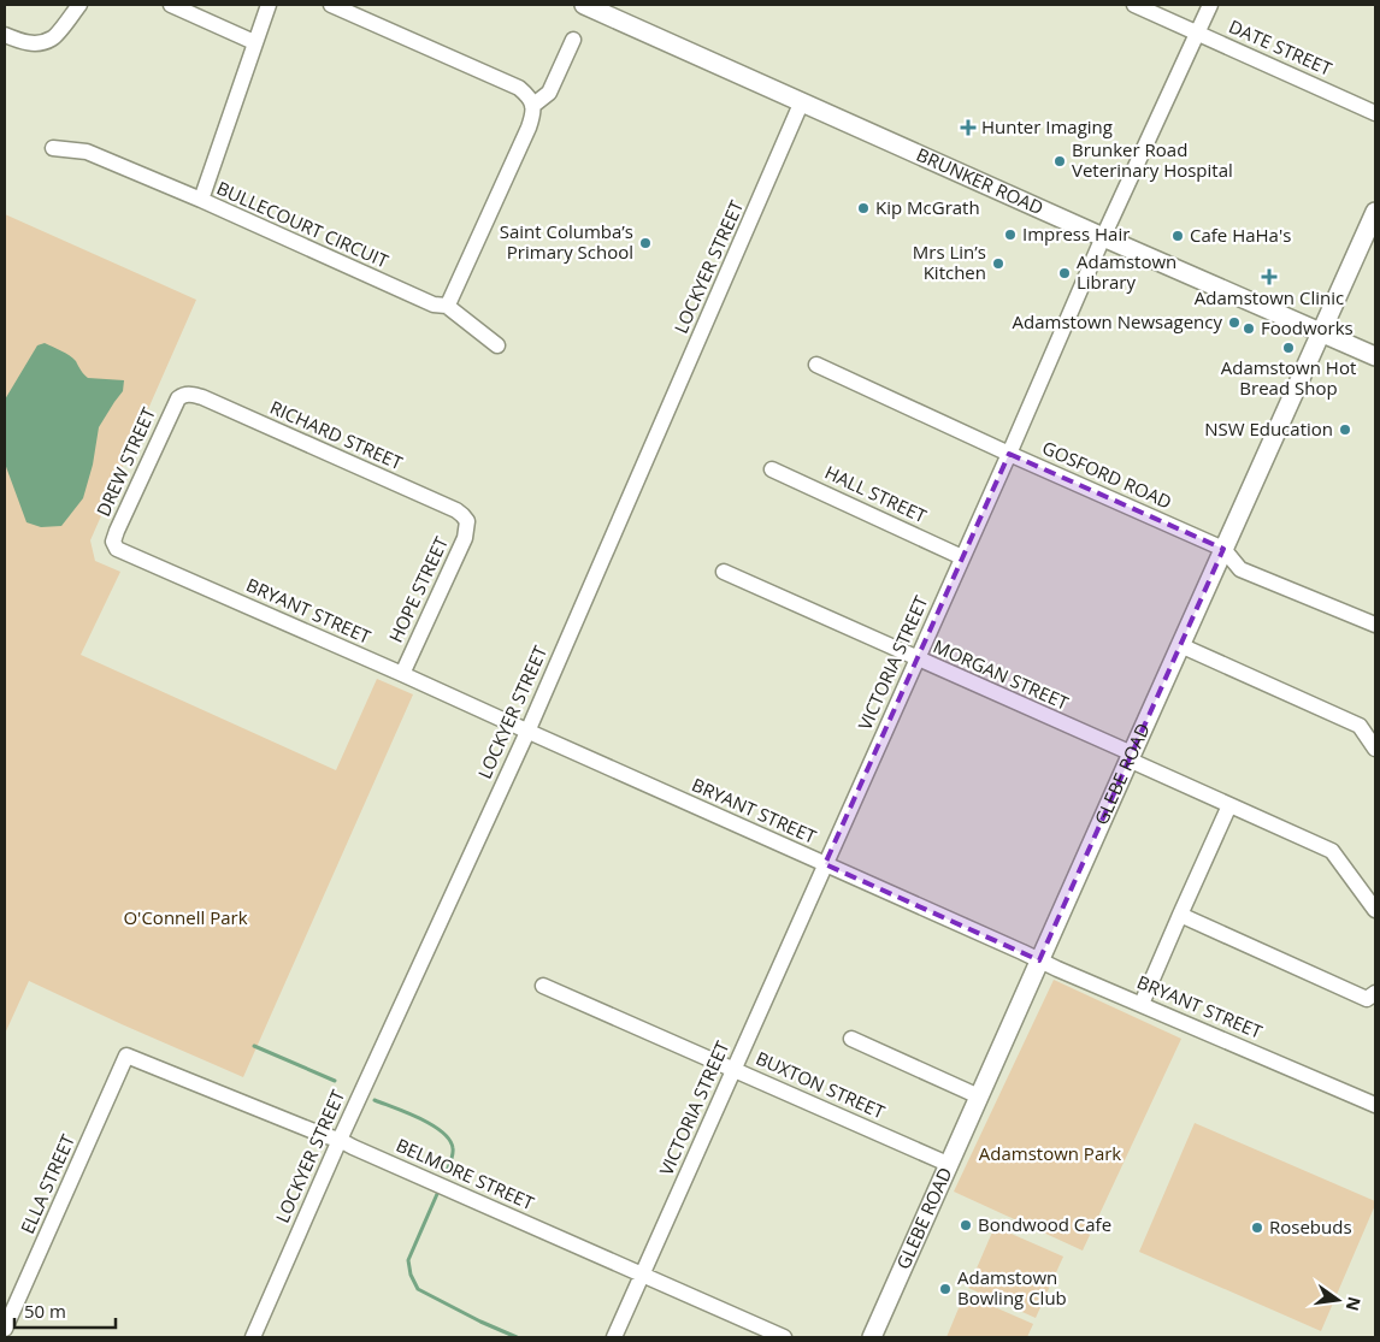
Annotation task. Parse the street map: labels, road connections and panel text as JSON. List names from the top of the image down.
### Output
{
  "streets": {
    "main road": ["BRUNKER ROAD", "GLEBE ROAD"],
    "street": [
      "DATE STREET",
      "BULLECOURT CIRCUIT",
      "LOCKYER STREET",
      "RICHARD STREET",
      "DREW STREET",
      "GOSFORD ROAD",
      "HALL STREET",
      "HOPE STREET",
      "BRYANT STREET",
      "VICTORIA STREET",
      "MORGAN STREET",
      "BUXTON STREET",
      "BELMORE STREET",
      "ELLA STREET"
    ]
  },
  "crossings": [
    ["DATE STREET", "VICTORIA STREET"],
    ["BRUNKER ROAD", "LOCKYER STREET"],
    ["BRUNKER ROAD", "VICTORIA STREET"],
    ["BRUNKER ROAD", "GLEBE ROAD"],
    ["LOCKYER STREET", "BRYANT STREET"],
    ["LOCKYER STREET", "BELMORE STREET"],
    ["RICHARD STREET", "DREW STREET"],
    ["RICHARD STREET", "HOPE STREET"],
    ["DREW STREET", "BRYANT STREET"],
    ["GOSFORD ROAD", "VICTORIA STREET"],
    ["GOSFORD ROAD", "GLEBE ROAD"],
    ["HALL STREET", "VICTORIA STREET"],
    ["HOPE STREET", "BRYANT STREET"],
    ["BRYANT STREET", "VICTORIA STREET"],
    ["BRYANT STREET", "GLEBE ROAD"],
    ["VICTORIA STREET", "MORGAN STREET"],
    ["VICTORIA STREET", "BUXTON STREET"],
    ["VICTORIA STREET", "BELMORE STREET"],
    ["MORGAN STREET", "GLEBE ROAD"],
    ["GLEBE ROAD", "BUXTON STREET"],
    ["BELMORE STREET", "ELLA STREET"]
  ],
  "parks": ["O'Connell Park", "Adamstown Park"],
  "places": {
    "health": ["Hunter Imaging", "Adamstown Clinic"],
    "other": [
      "Brunker Road Veterinary Hospital",
      "Kip McGrath",
      "Impress Hair",
      "Cafe HaHa's",
      "Saint Columba’s Primary School",
      "Mrs Lin’s Kitchen",
      "Adamstown Library",
      "Adamstown Newsagency",
      "Foodworks",
      "Adamstown Hot Bread Shop",
      "NSW Education",
      "Bondwood Cafe",
      "Rosebuds",
      "Adamstown Bowling Club"
    ]
  },
  "scale_bar": "50 m",
  "north": "right"
}
